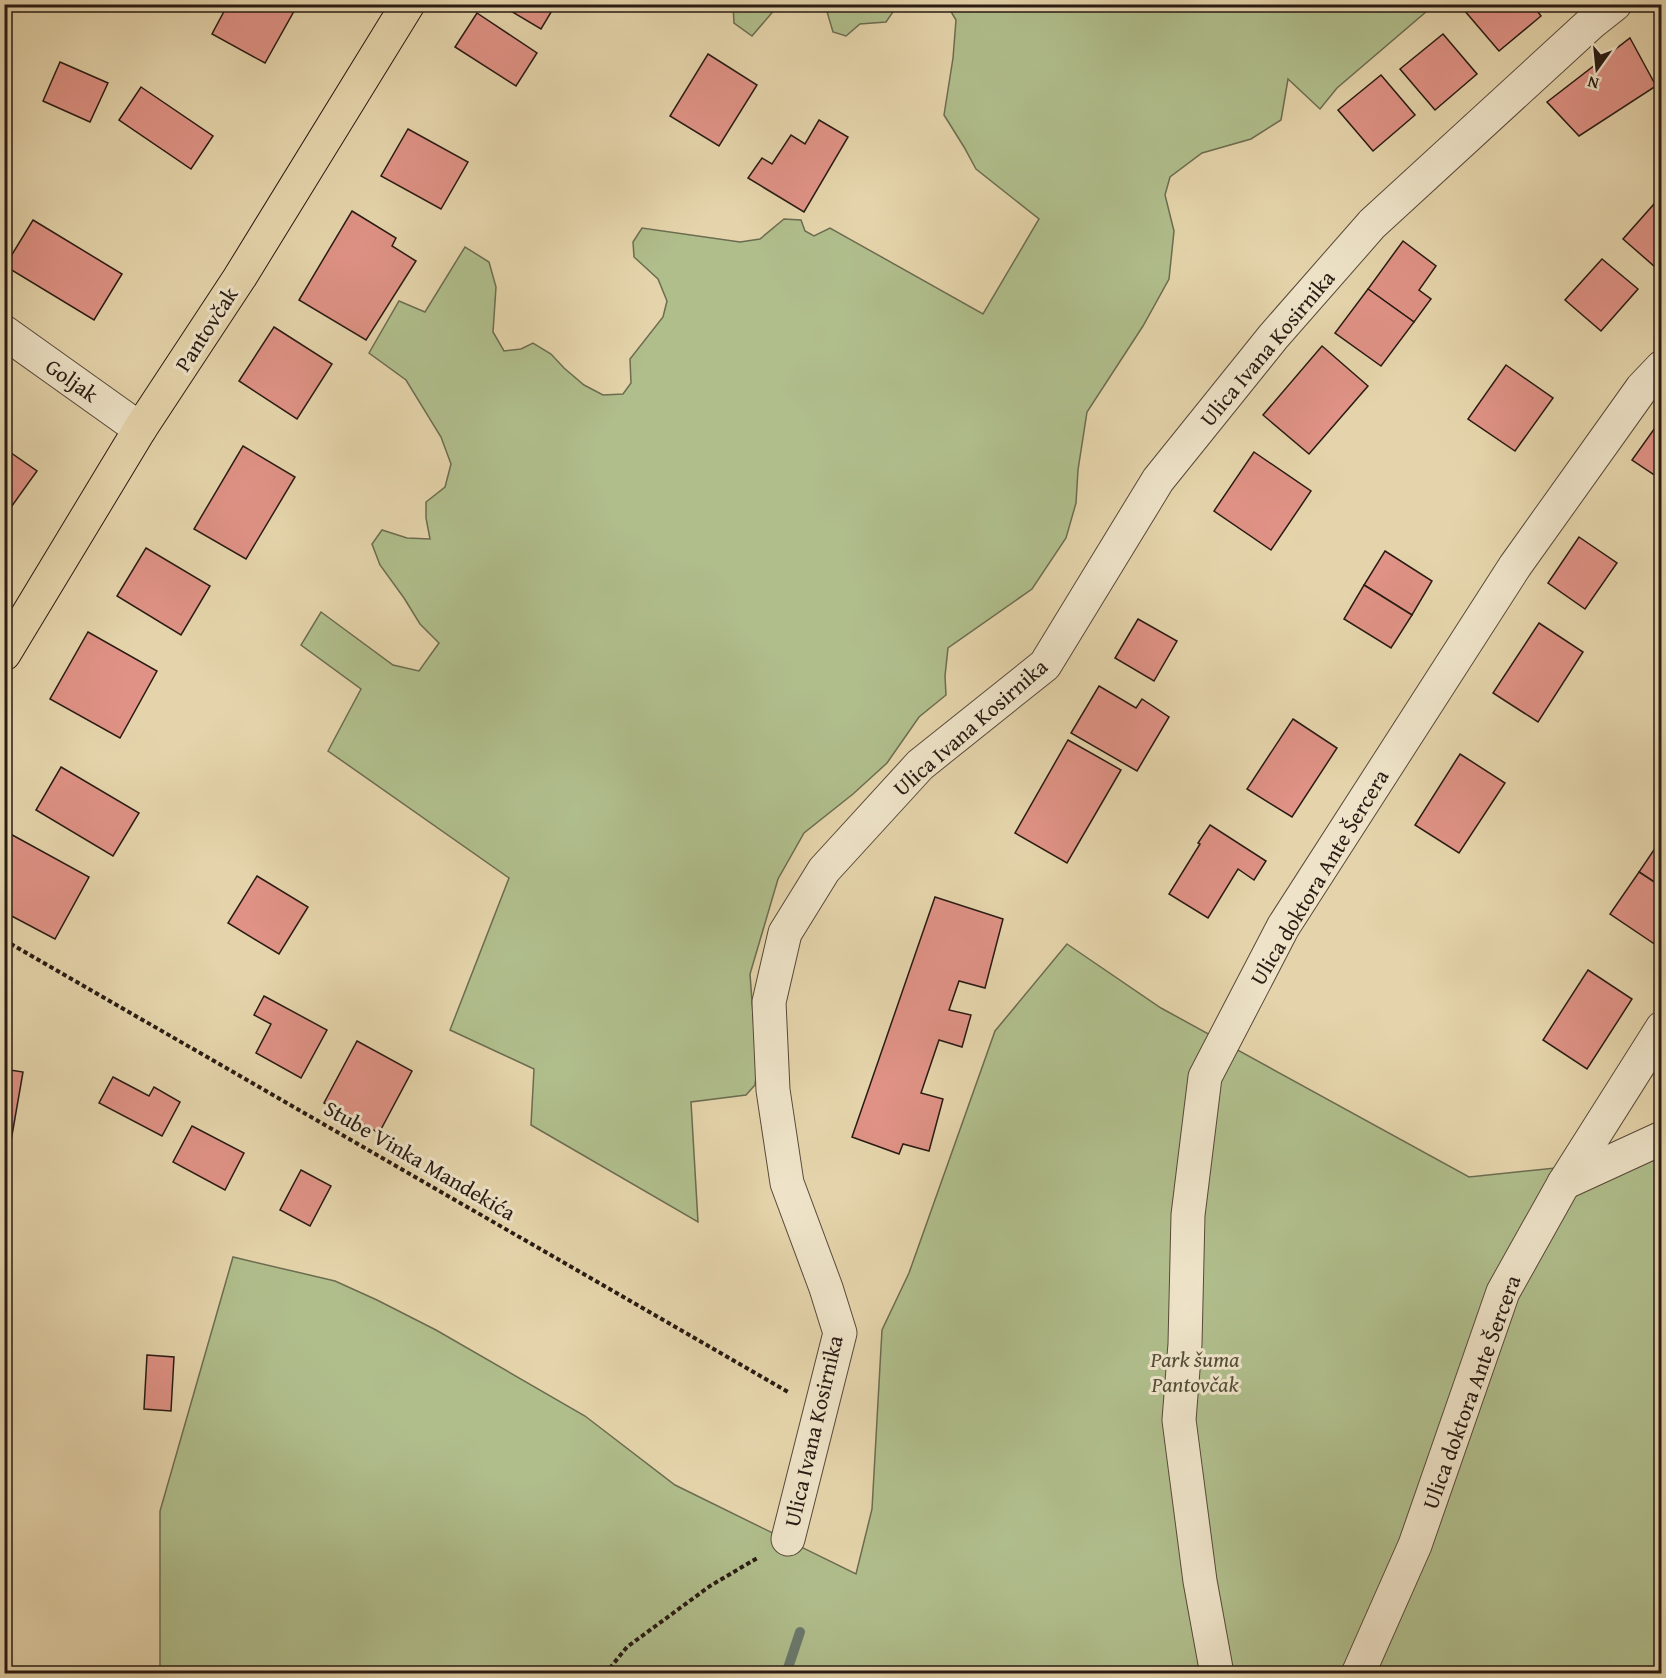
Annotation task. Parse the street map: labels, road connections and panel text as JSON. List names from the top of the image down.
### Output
{
  "streets": {
    "main road": ["Pantovčak"],
    "street": ["Ulica Ivana Kosirnika", "Goljak", "Ulica doktora Ante Šercera"],
    "path": ["Stube Vinka Mandekića"]
  },
  "crossings": [
    ["Pantovčak", "Goljak"],
    ["Ulica Ivana Kosirnika", "Stube Vinka Mandekića"]
  ],
  "parks": ["Park šuma Pantovčak"],
  "north": "bottom"
}
